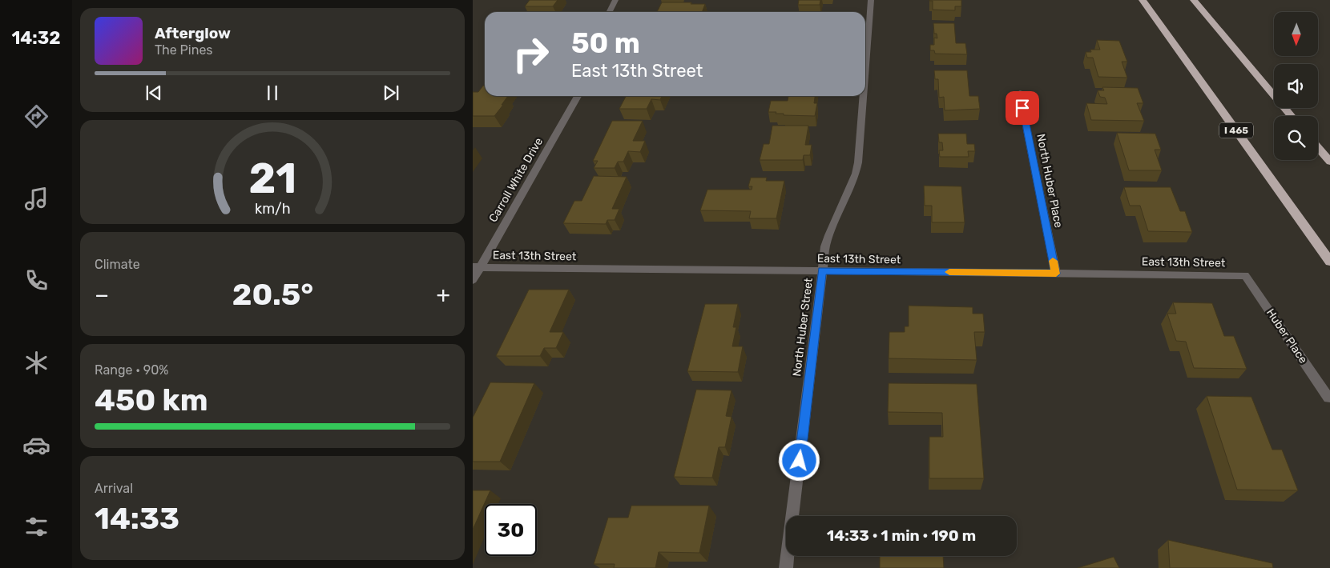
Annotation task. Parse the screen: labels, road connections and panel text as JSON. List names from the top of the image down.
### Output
{
  "streets": {
    "highway": ["I 465"],
    "street": [
      "Carroll White Drive",
      "North Huber Place",
      "East 13th Street",
      "North Huber Street",
      "Huber Place"
    ]
  },
  "crossings": [
    ["Carroll White Drive", "East 13th Street"],
    ["North Huber Place", "East 13th Street"],
    ["East 13th Street", "North Huber Street"],
    ["East 13th Street", "Huber Place"]
  ],
  "north": "bottom",
  "page": {
    "tabs": "14:32",
    "turn": ["50 m", "East 13th Street"],
    "song": ["Afterglow", "The Pines"],
    "tile": [
      "Climate",
      ["Range · 90%", "450 km"],
      ["Arrival", "14:33"]
    ],
    "heat": ["−", "20.5°", "+"],
    "limit": "30",
    "trip": "14:33 · 1 min · 190 m",
    "gauge": ["21", "km/h"]
  }
}
